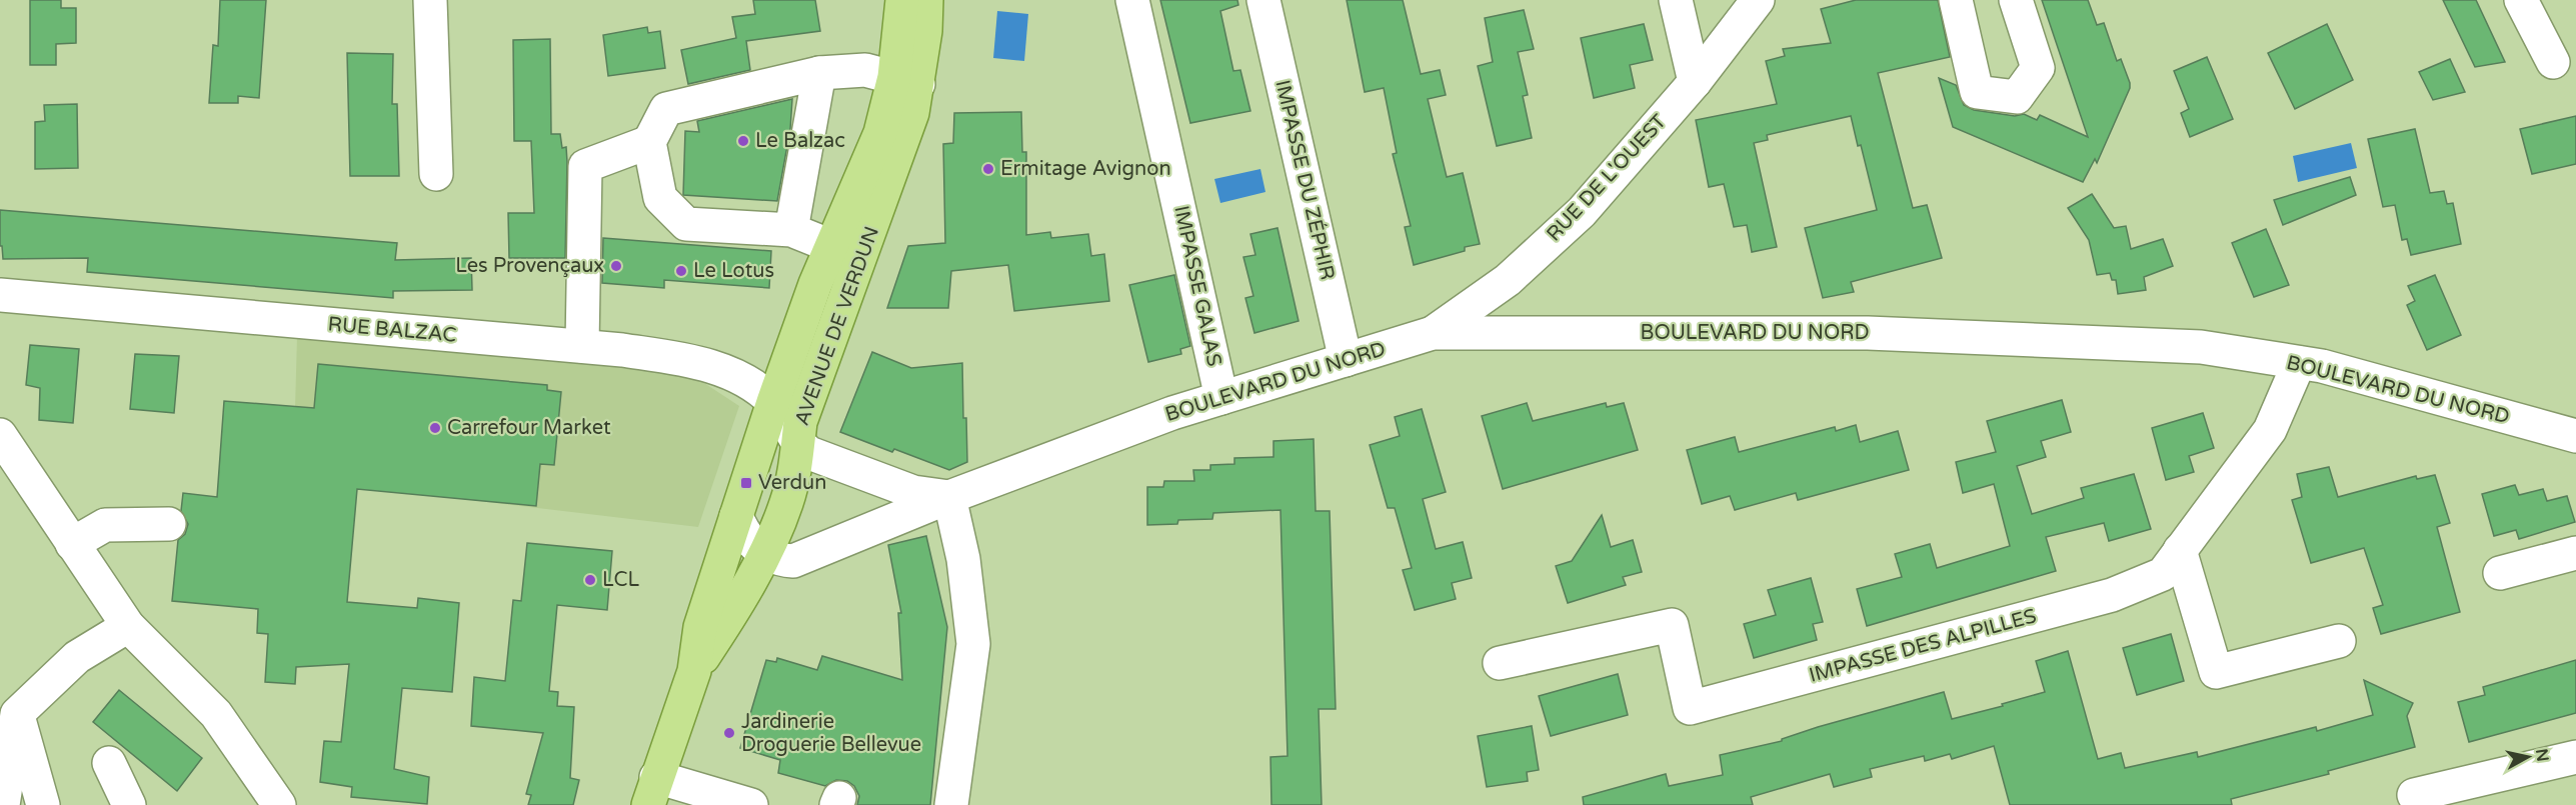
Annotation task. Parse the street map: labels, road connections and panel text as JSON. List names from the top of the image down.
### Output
{
  "streets": {
    "main road": ["AVENUE DE VERDUN"],
    "street": [
      "RUE DE L'OUEST",
      "IMPASSE DU ZÉPHIR",
      "IMPASSE GALAS",
      "RUE BALZAC",
      "BOULEVARD DU NORD",
      "IMPASSE DES ALPILLES"
    ]
  },
  "crossings": [
    ["RUE DE L'OUEST", "BOULEVARD DU NORD"],
    ["IMPASSE DU ZÉPHIR", "BOULEVARD DU NORD"],
    ["IMPASSE GALAS", "BOULEVARD DU NORD"],
    ["AVENUE DE VERDUN", "RUE BALZAC"],
    ["AVENUE DE VERDUN", "BOULEVARD DU NORD"],
    ["BOULEVARD DU NORD", "IMPASSE DES ALPILLES"]
  ],
  "places": {
    "other": [
      "Le Balzac",
      "Ermitage Avignon",
      "Les Provençaux",
      "Le Lotus",
      "Carrefour Market",
      "LCL",
      "Jardinerie Droguerie Bellevue"
    ],
    "transit": ["Verdun"]
  },
  "north": "right"
}
